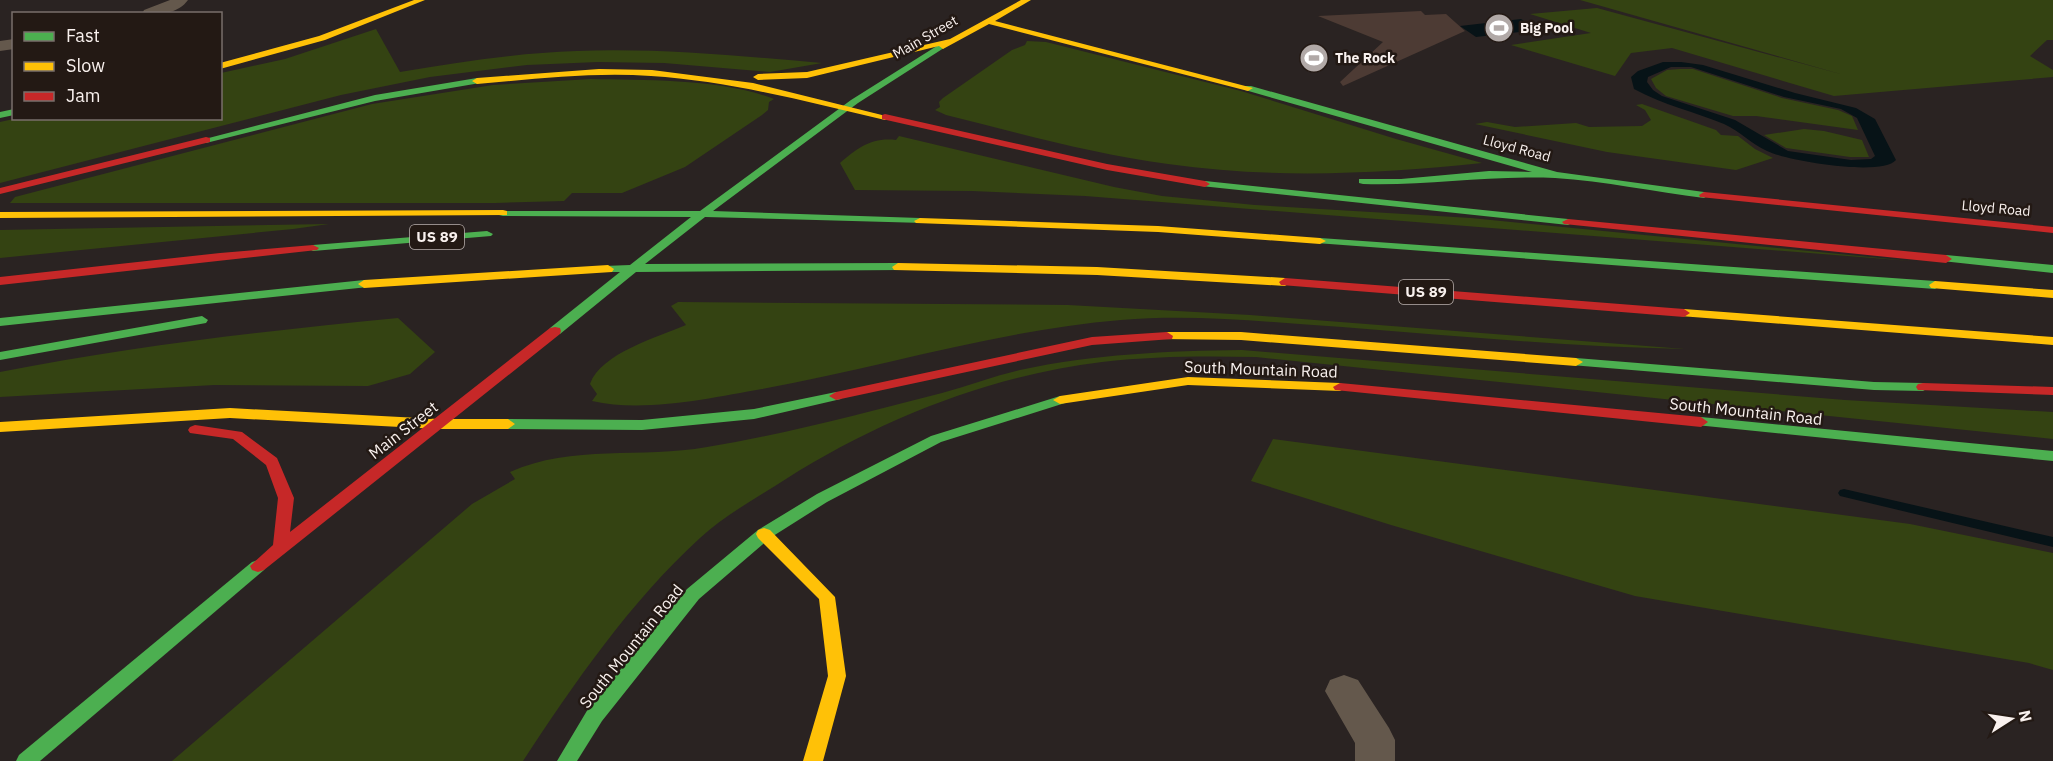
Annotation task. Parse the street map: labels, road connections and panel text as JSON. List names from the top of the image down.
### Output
{
  "streets": {
    "main road": [
      "Main Street",
      "Lloyd Road",
      "US 89",
      "South Mountain Road"
    ]
  },
  "crossings": [
    ["Main Street", "Lloyd Road"]
  ],
  "places": {
    "sports": ["Big Pool", "The Rock"]
  },
  "legend": ["Fast", "Slow", "Jam"],
  "north": "right"
}
